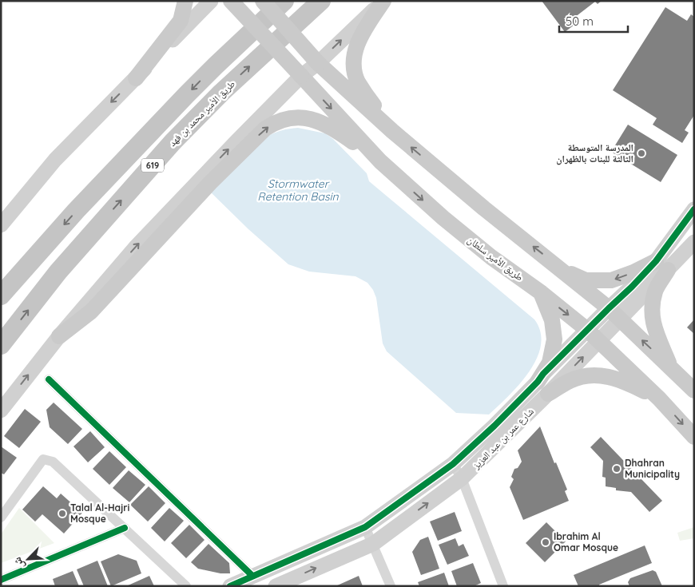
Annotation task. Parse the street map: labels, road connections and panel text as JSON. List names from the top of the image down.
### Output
{
  "streets": {
    "highway": ["طريق الأمير محمد بن فهد", "619"],
    "main road": ["طريق الأمير سلطان"],
    "street": ["شارع عمر بن عبد العزيز"]
  },
  "crossings": [
    ["طريق الأمير سلطان", "شارع عمر بن عبد العزيز"]
  ],
  "water": ["Stormwater Retention Basin"],
  "places": [
    "المدرسة المتوسطة الثالثة للبنات بالظهران",
    "Dhahran Municipality",
    "Talal Al-Hajri Mosque",
    "Ibrahim Al Omar Mosque"
  ],
  "scale_bar": "50 m",
  "north": "bottom left"
}
